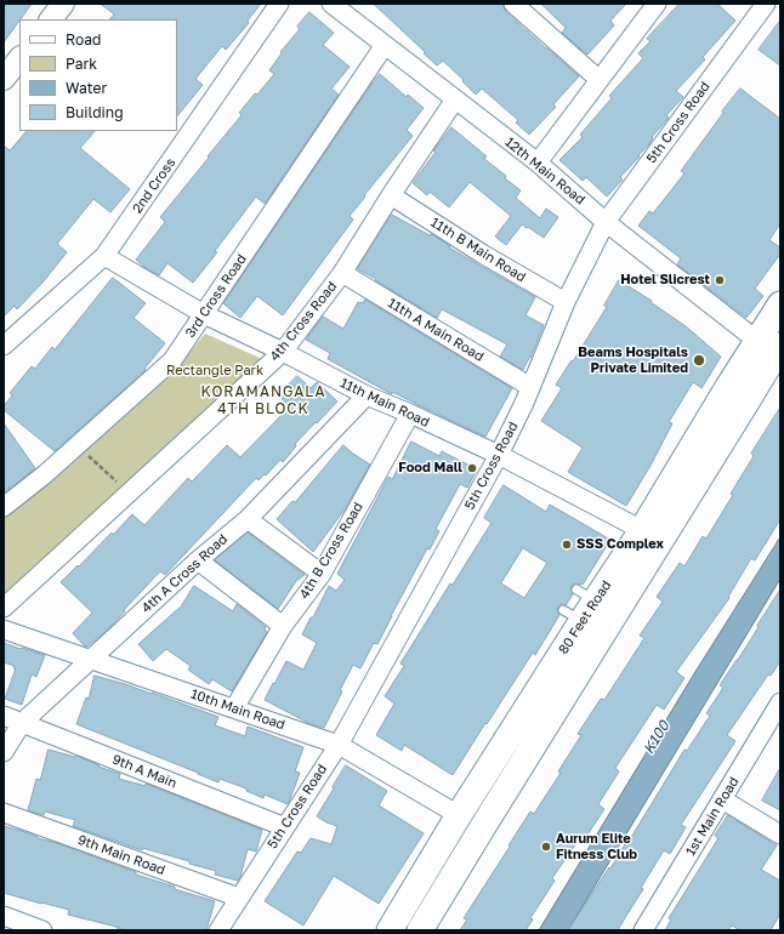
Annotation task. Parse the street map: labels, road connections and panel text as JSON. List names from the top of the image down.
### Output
{
  "streets": {
    "main road": ["80 Feet Road"],
    "street": [
      "5th Cross Road",
      "12th Main Road",
      "2nd Cross",
      "11th B Main Road",
      "3rd Cross Road",
      "4th Cross Road",
      "11th A Main Road",
      "11th Main Road",
      "4th B Cross Road",
      "4th A Cross Road",
      "10th Main Road",
      "9th A Main",
      "1st Main Road",
      "9th Main Road"
    ]
  },
  "crossings": [
    ["5th Cross Road", "12th Main Road"],
    ["5th Cross Road", "11th B Main Road"],
    ["5th Cross Road", "11th A Main Road"],
    ["5th Cross Road", "11th Main Road"],
    ["5th Cross Road", "10th Main Road"],
    ["5th Cross Road", "9th A Main"],
    ["5th Cross Road", "9th Main Road"],
    ["12th Main Road", "3rd Cross Road"],
    ["12th Main Road", "4th Cross Road"],
    ["12th Main Road", "80 Feet Road"],
    ["2nd Cross", "11th Main Road"],
    ["11th B Main Road", "4th Cross Road"],
    ["3rd Cross Road", "11th Main Road"],
    ["4th Cross Road", "11th A Main Road"],
    ["4th Cross Road", "11th Main Road"],
    ["11th Main Road", "4th B Cross Road"],
    ["11th Main Road", "4th A Cross Road"],
    ["11th Main Road", "80 Feet Road"],
    ["4th B Cross Road", "10th Main Road"],
    ["4th A Cross Road", "10th Main Road"],
    ["4th A Cross Road", "9th A Main"],
    ["80 Feet Road", "10th Main Road"]
  ],
  "districts": ["KORAMANGALA 4TH BLOCK"],
  "water": ["K100"],
  "parks": ["Rectangle Park"],
  "places": [
    "Hotel Slicrest",
    "Beams Hospitals Private Limited",
    "Food Mall",
    "SSS Complex",
    "Aurum Elite Fitness Club"
  ],
  "legend": [
    "Road",
    "Park",
    "Water",
    "Building"
  ]
}
